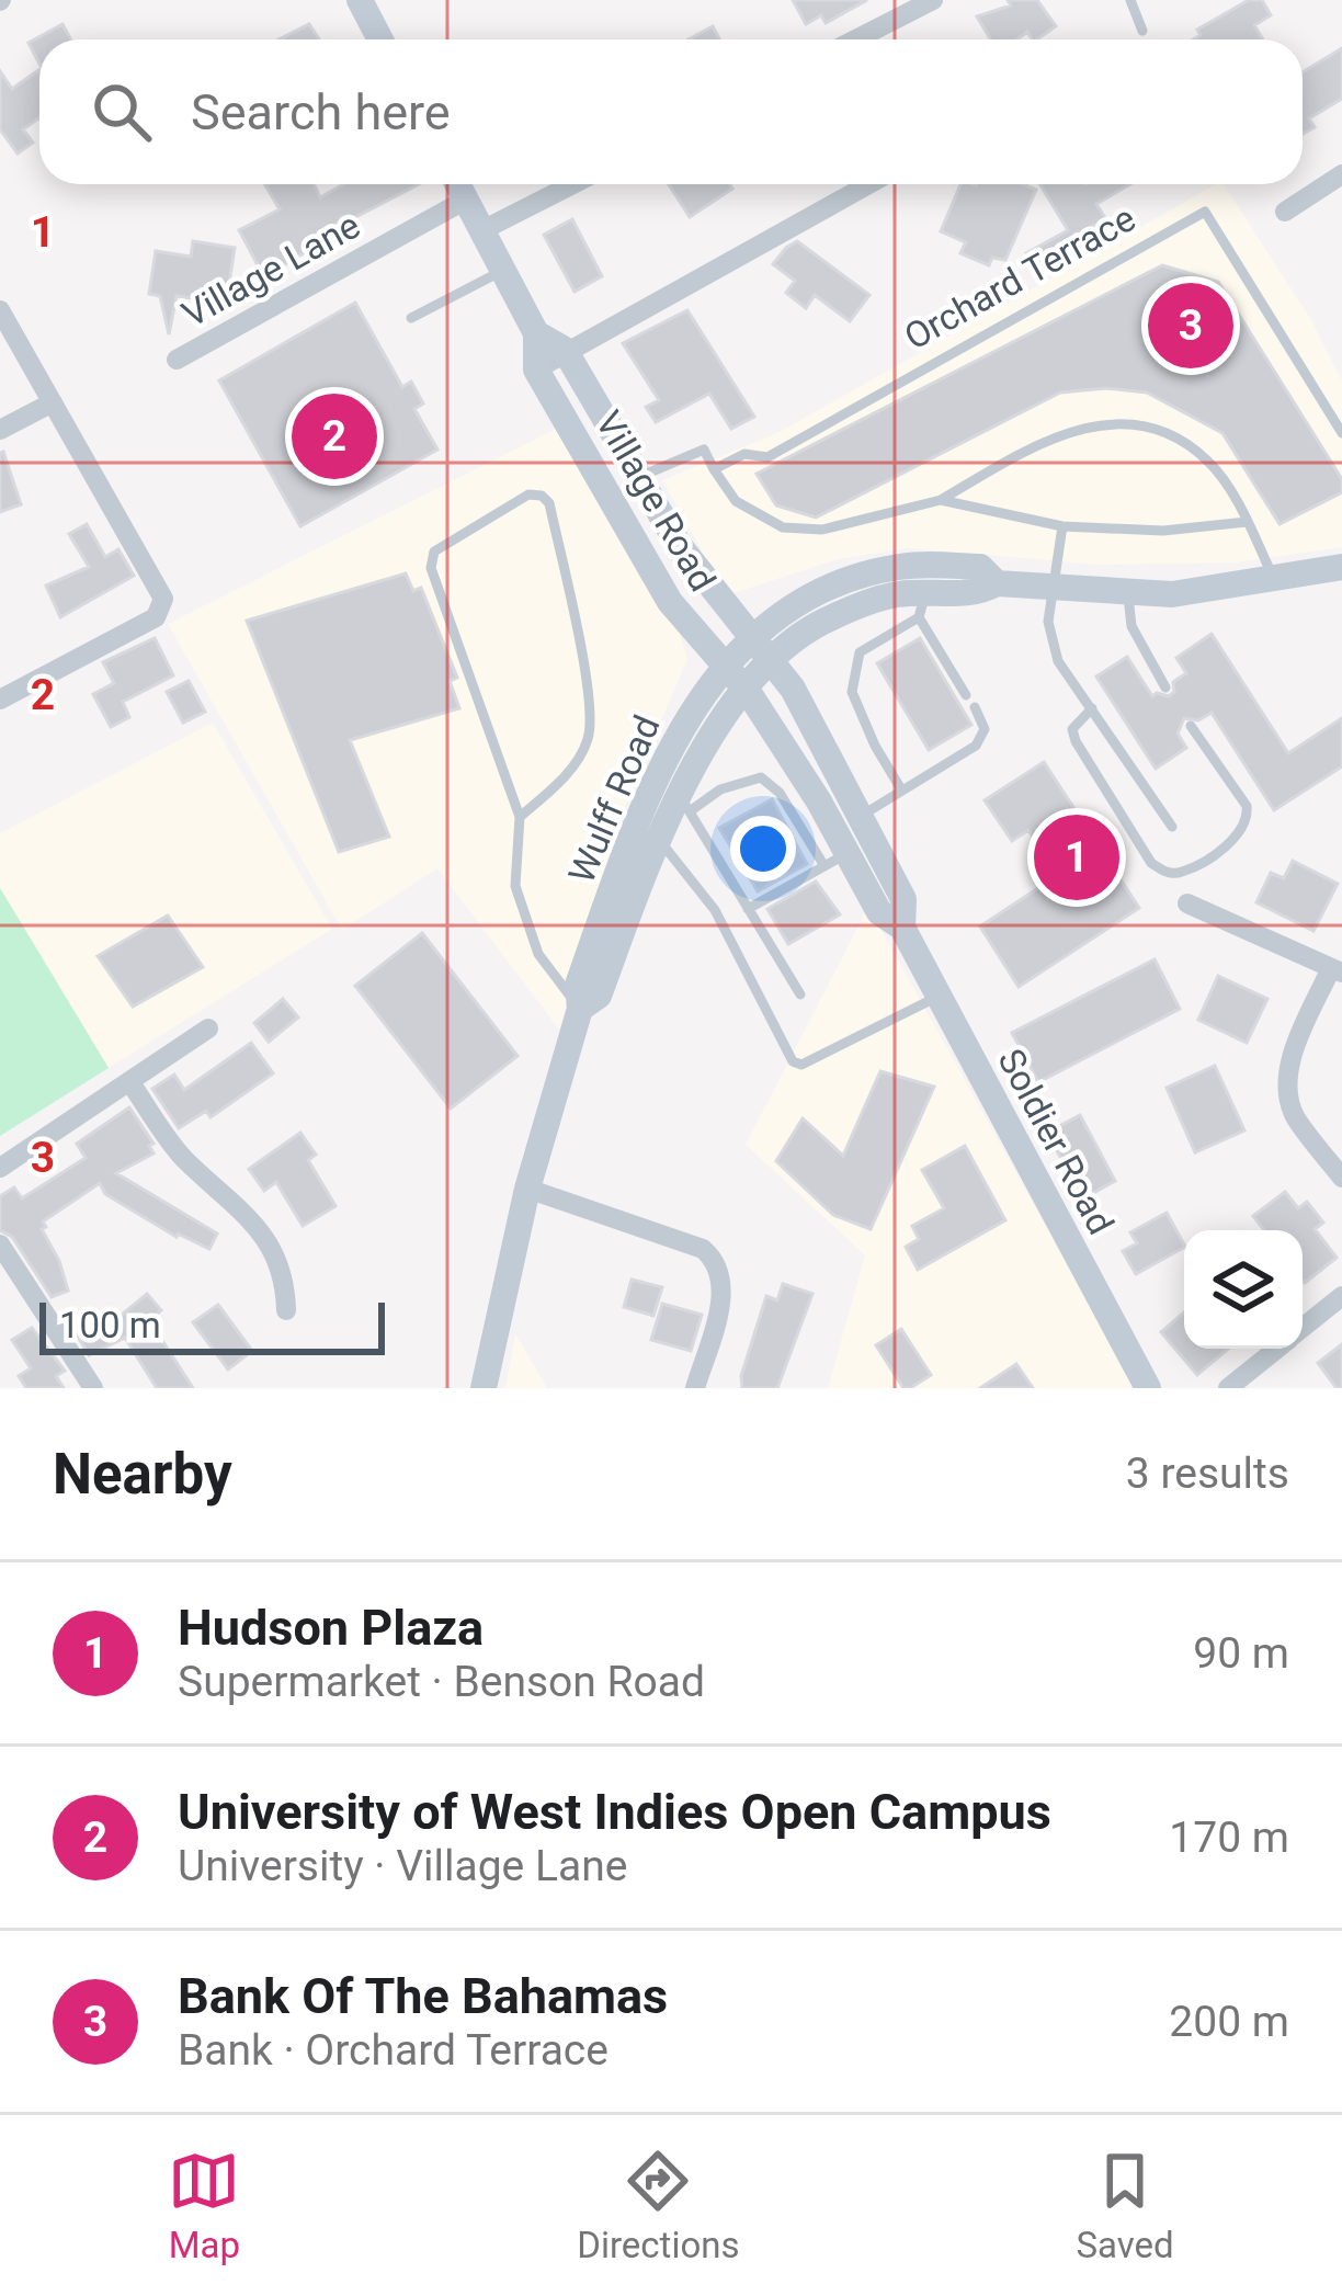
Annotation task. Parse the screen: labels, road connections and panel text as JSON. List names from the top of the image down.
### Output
{
  "streets": {
    "main road": ["Village Road", "Wulff Road", "Soldier Road"],
    "street": ["Village Lane"],
    "lane": ["Orchard Terrace"]
  },
  "crossings": [
    ["Village Lane", "Village Road"],
    ["Orchard Terrace", "Village Road"],
    ["Village Road", "Wulff Road"],
    ["Village Road", "Soldier Road"],
    ["Wulff Road", "Soldier Road"]
  ],
  "scale_bar": "100 m",
  "page": {
    "search": "Search here",
    "pins": ["3", "2", "1"],
    "scale": "100 m",
    "heading": ["Nearby", "3 results"],
    "list": [
      {
        "mark": "1",
        "name": "Hudson Plaza",
        "note": "Supermarket · Benson Road",
        "value": "90 m"
      },
      {
        "mark": "2",
        "name": "University of West Indies Open Campus",
        "note": "University · Village Lane",
        "value": "170 m"
      },
      {
        "mark": "3",
        "name": "Bank Of The Bahamas",
        "note": "Bank · Orchard Terrace",
        "value": "200 m"
      }
    ],
    "nav": ["Map", "Directions", "Saved"]
  },
  "grid": {
    "rows": ["1", "2", "3"]
  }
}
